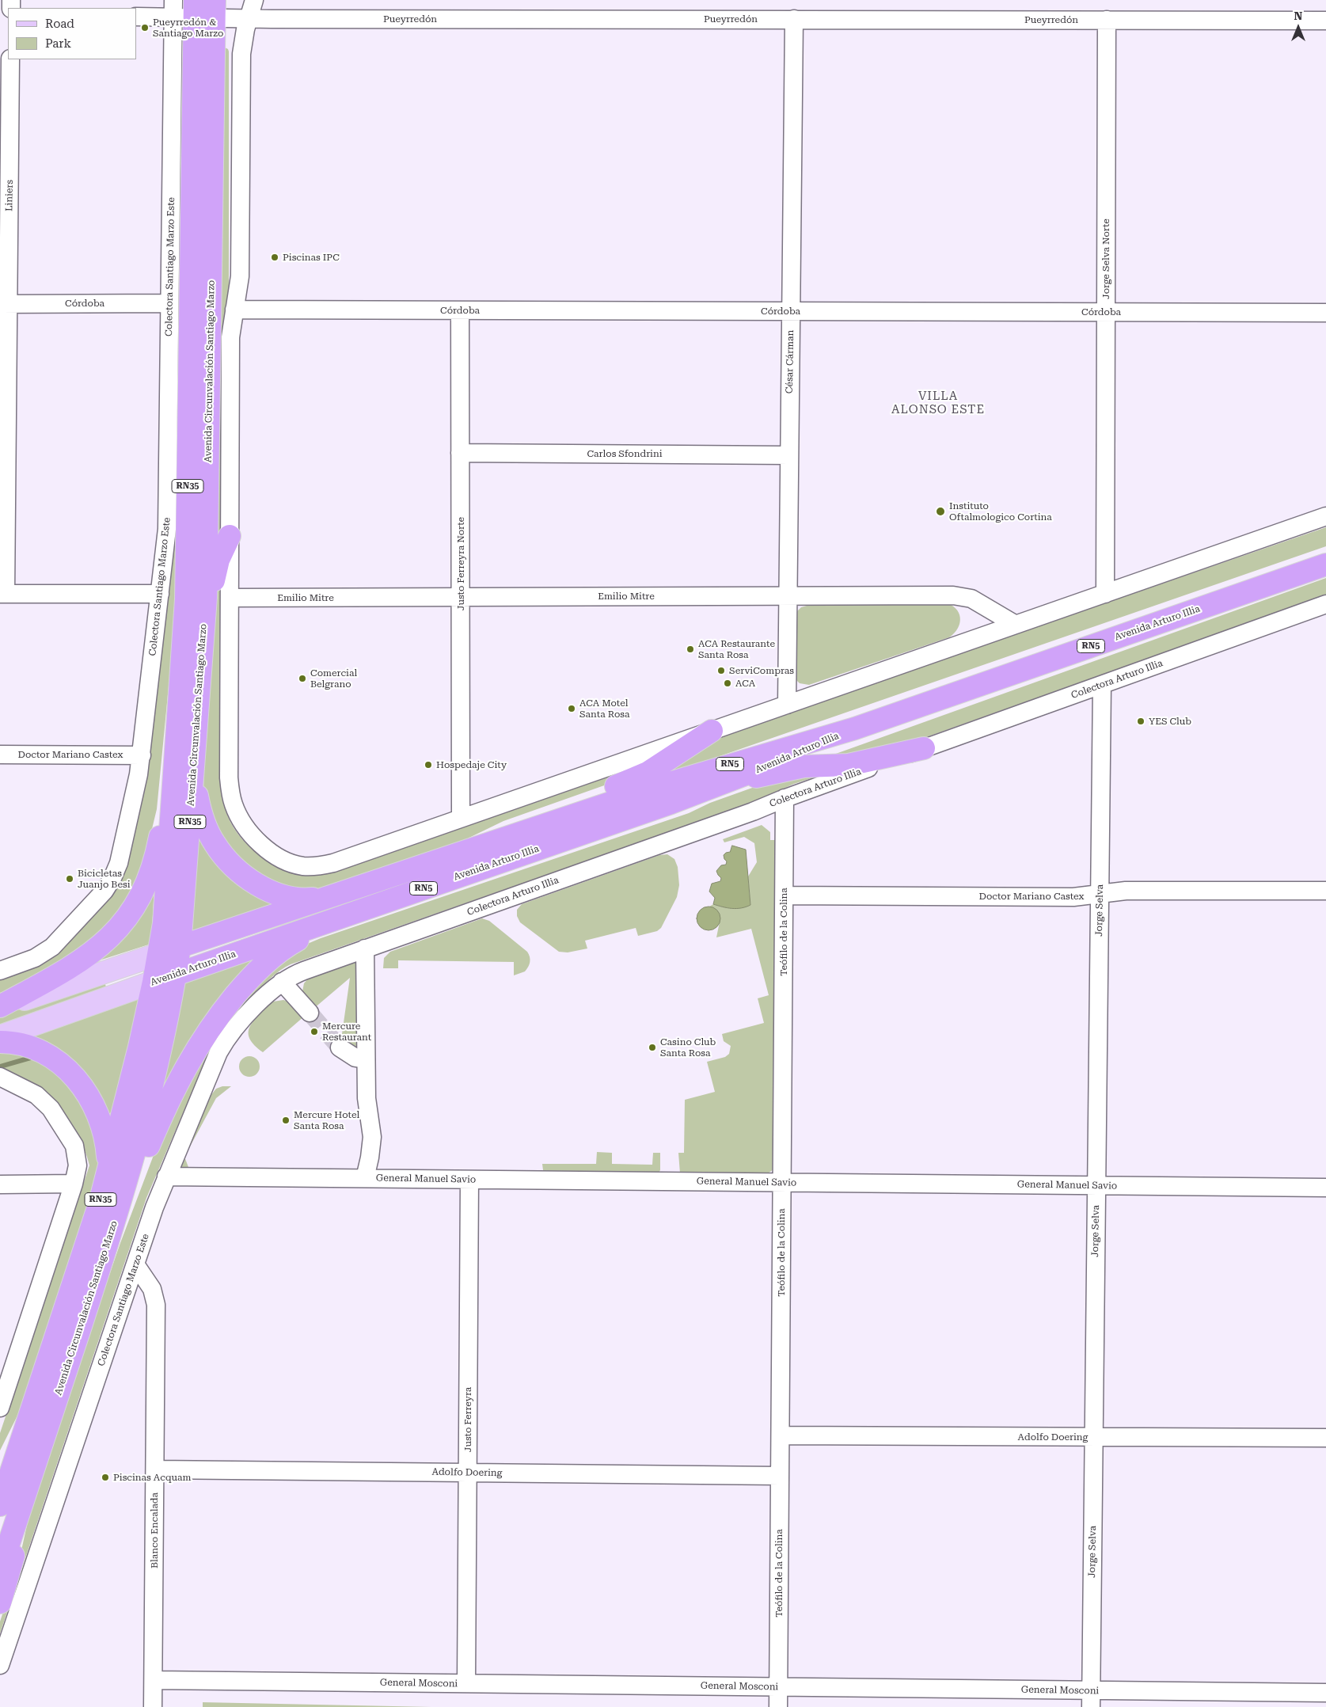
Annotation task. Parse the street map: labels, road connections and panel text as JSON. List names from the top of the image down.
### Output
{
  "streets": {
    "highway": [
      "Avenida Circunvalación Santiago Marzo",
      "RN35",
      "Avenida Arturo Illia",
      "RN5"
    ],
    "street": [
      "Pueyrredón",
      "Liniers",
      "Jorge Selva Norte",
      "Colectora Santiago Marzo Este",
      "Córdoba",
      "César Cárman",
      "Carlos Sfondrini",
      "Justo Ferreyra Norte",
      "Emilio Mitre",
      "Colectora Arturo Illia",
      "Doctor Mariano Castex",
      "Jorge Selva",
      "Teófilo de la Colina",
      "General Manuel Savio",
      "Justo Ferreyra",
      "Adolfo Doering",
      "Blanco Encalada",
      "General Mosconi"
    ]
  },
  "crossings": [
    ["Pueyrredón", "Jorge Selva Norte"],
    ["Pueyrredón", "Colectora Santiago Marzo Este"],
    ["Pueyrredón", "César Cárman"],
    ["Pueyrredón", "Avenida Circunvalación Santiago Marzo"],
    ["Liniers", "Córdoba"],
    ["Jorge Selva Norte", "Córdoba"],
    ["Colectora Santiago Marzo Este", "Córdoba"],
    ["Colectora Santiago Marzo Este", "Colectora Arturo Illia"],
    ["Colectora Santiago Marzo Este", "Doctor Mariano Castex"],
    ["Colectora Santiago Marzo Este", "General Manuel Savio"],
    ["Colectora Santiago Marzo Este", "Blanco Encalada"],
    ["Córdoba", "César Cárman"],
    ["Córdoba", "Justo Ferreyra Norte"],
    ["César Cárman", "Carlos Sfondrini"],
    ["César Cárman", "Emilio Mitre"],
    ["Avenida Circunvalación Santiago Marzo", "Avenida Arturo Illia"],
    ["Carlos Sfondrini", "Justo Ferreyra Norte"],
    ["Justo Ferreyra Norte", "Emilio Mitre"],
    ["Colectora Arturo Illia", "Jorge Selva"],
    ["Colectora Arturo Illia", "Teófilo de la Colina"],
    ["Doctor Mariano Castex", "Jorge Selva"],
    ["Doctor Mariano Castex", "Teófilo de la Colina"],
    ["Jorge Selva", "General Manuel Savio"],
    ["Jorge Selva", "Adolfo Doering"],
    ["Jorge Selva", "General Mosconi"],
    ["Teófilo de la Colina", "General Manuel Savio"],
    ["Teófilo de la Colina", "Adolfo Doering"],
    ["Teófilo de la Colina", "General Mosconi"],
    ["General Manuel Savio", "Justo Ferreyra"],
    ["Justo Ferreyra", "Adolfo Doering"],
    ["Justo Ferreyra", "General Mosconi"],
    ["Adolfo Doering", "Blanco Encalada"],
    ["Blanco Encalada", "General Mosconi"]
  ],
  "districts": ["VILLA ALONSO ESTE"],
  "places": [
    "Pueyrredón & Santiago Marzo",
    "Piscinas IPC",
    "Instituto Oftalmologico Cortina",
    "ACA Restaurante Santa Rosa",
    "ServiCompras",
    "Comercial Belgrano",
    "ACA",
    "ACA Motel Santa Rosa",
    "YES Club",
    "Hospedaje City",
    "Bicicletas Juanjo Besi",
    "Mercure Restaurant",
    "Casino Club Santa Rosa",
    "Mercure Hotel Santa Rosa",
    "Piscinas Acquam"
  ],
  "legend": ["Road", "Park"],
  "north": "top"
}
